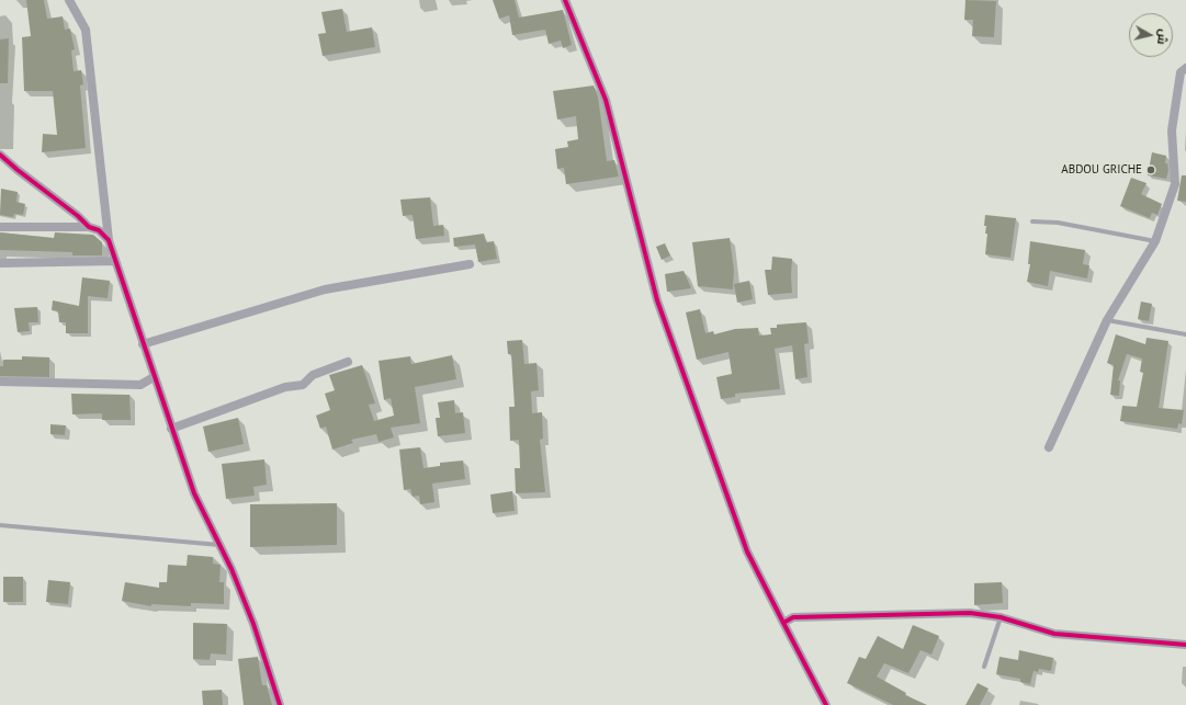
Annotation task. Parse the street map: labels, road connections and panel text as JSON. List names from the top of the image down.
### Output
{
  "places": ["ABDOU GRICHE"],
  "north": "right"
}
